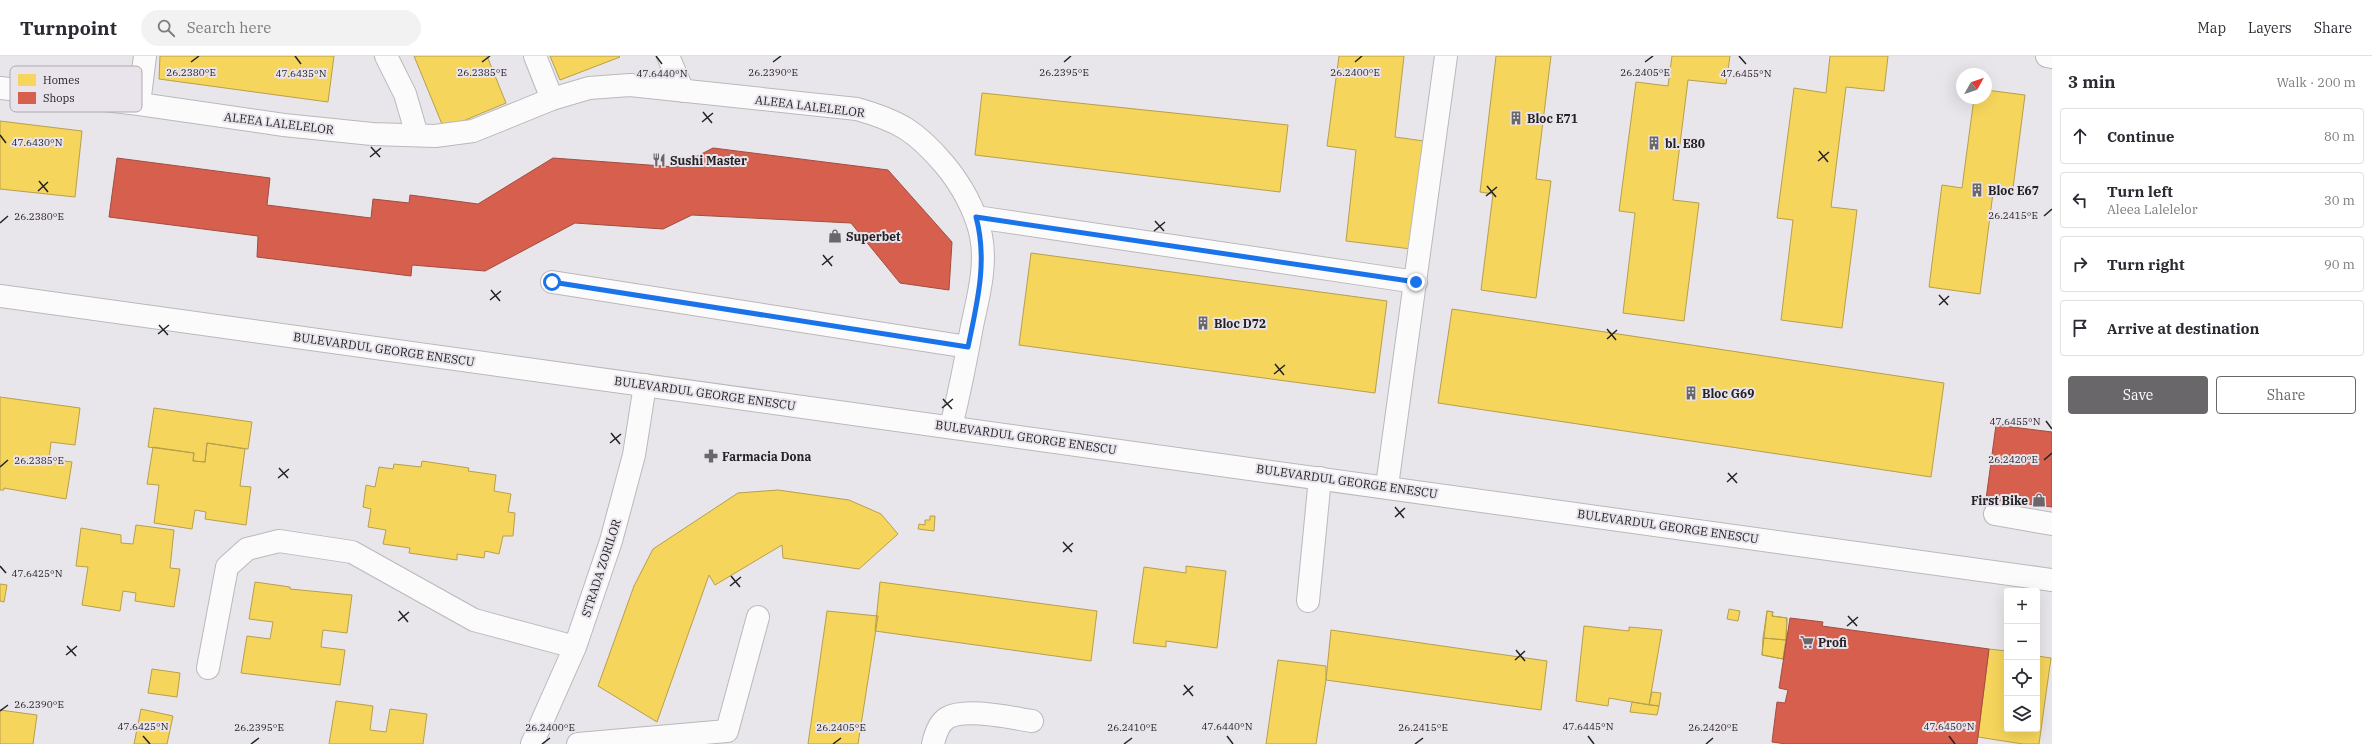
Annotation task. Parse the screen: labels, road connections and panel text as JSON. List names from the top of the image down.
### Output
{
  "streets": {
    "street": ["ALEEA LALELELOR", "BULEVARDUL GEORGE ENESCU", "STRADA ZORILOR"]
  },
  "crossings": [
    ["ALEEA LALELELOR", "BULEVARDUL GEORGE ENESCU"],
    ["BULEVARDUL GEORGE ENESCU", "STRADA ZORILOR"]
  ],
  "places": {
    "building": [
      "Bloc E71",
      "bl. E80",
      "Bloc E67",
      "Bloc D72",
      "Bloc G69"
    ],
    "restaurant": ["Sushi Master"],
    "shop": ["Superbet", "First Bike"],
    "pharmacy": ["Farmacia Dona"],
    "supermarket": ["Profi"]
  },
  "legend": ["Homes", "Shops"],
  "north": "top right",
  "page": {
    "header": "Turnpoint",
    "search": "Search here",
    "nav": ["Map", "Layers", "Share"],
    "heading": ["3 min", "Walk · 200 m"],
    "list": [
      ["Continue", "80 m"],
      ["Turn left", "Aleea Lalelelor", "30 m"],
      ["Turn right", "90 m"],
      "Arrive at destination"
    ],
    "buttons": ["Save", "Share"],
    "map_buttons": ["+", "−"]
  },
  "coordinates": [
    "26.2380°E",
    "26.2385°E",
    "26.2395°E",
    "26.2400°E",
    "26.2405°E",
    "26.2390°E",
    "47.6435°N",
    "47.6440°N",
    "47.6455°N",
    "47.6430°N",
    "26.2415°E",
    "26.2420°E",
    "47.6425°N",
    "47.6445°N",
    "47.6450°N",
    "26.2410°E"
  ]
}
